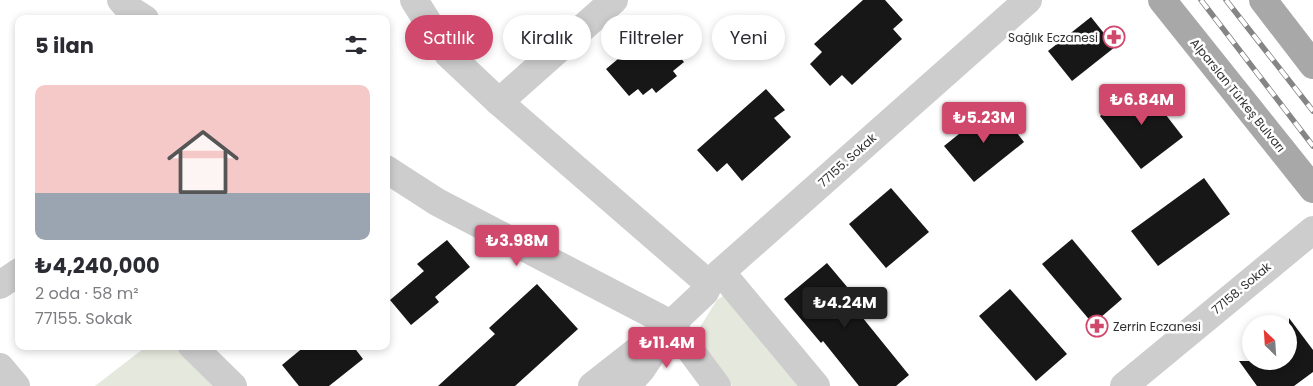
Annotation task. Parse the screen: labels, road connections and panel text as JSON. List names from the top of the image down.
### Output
{
  "streets": {
    "main road": ["Alparslan Türkeş Bulvarı"],
    "street": ["77155. Sokak", "77158. Sokak"]
  },
  "places": {
    "pharmacy": ["Sağlık Eczanesi", "Zerrin Eczanesi"]
  },
  "north": "top left",
  "page": {
    "chip": [
      "Satılık",
      "Kiralık",
      "Filtreler",
      "Yeni"
    ],
    "heading": "5 ilan",
    "list": [
      {
        "name": "₺4,240,000",
        "note": "2 oda · 58 m² · 77155. Sokak"
      }
    ],
    "price": [
      "₺6.84M",
      "₺5.23M",
      "₺3.98M",
      "₺4.24M",
      "₺11.4M"
    ]
  }
}
